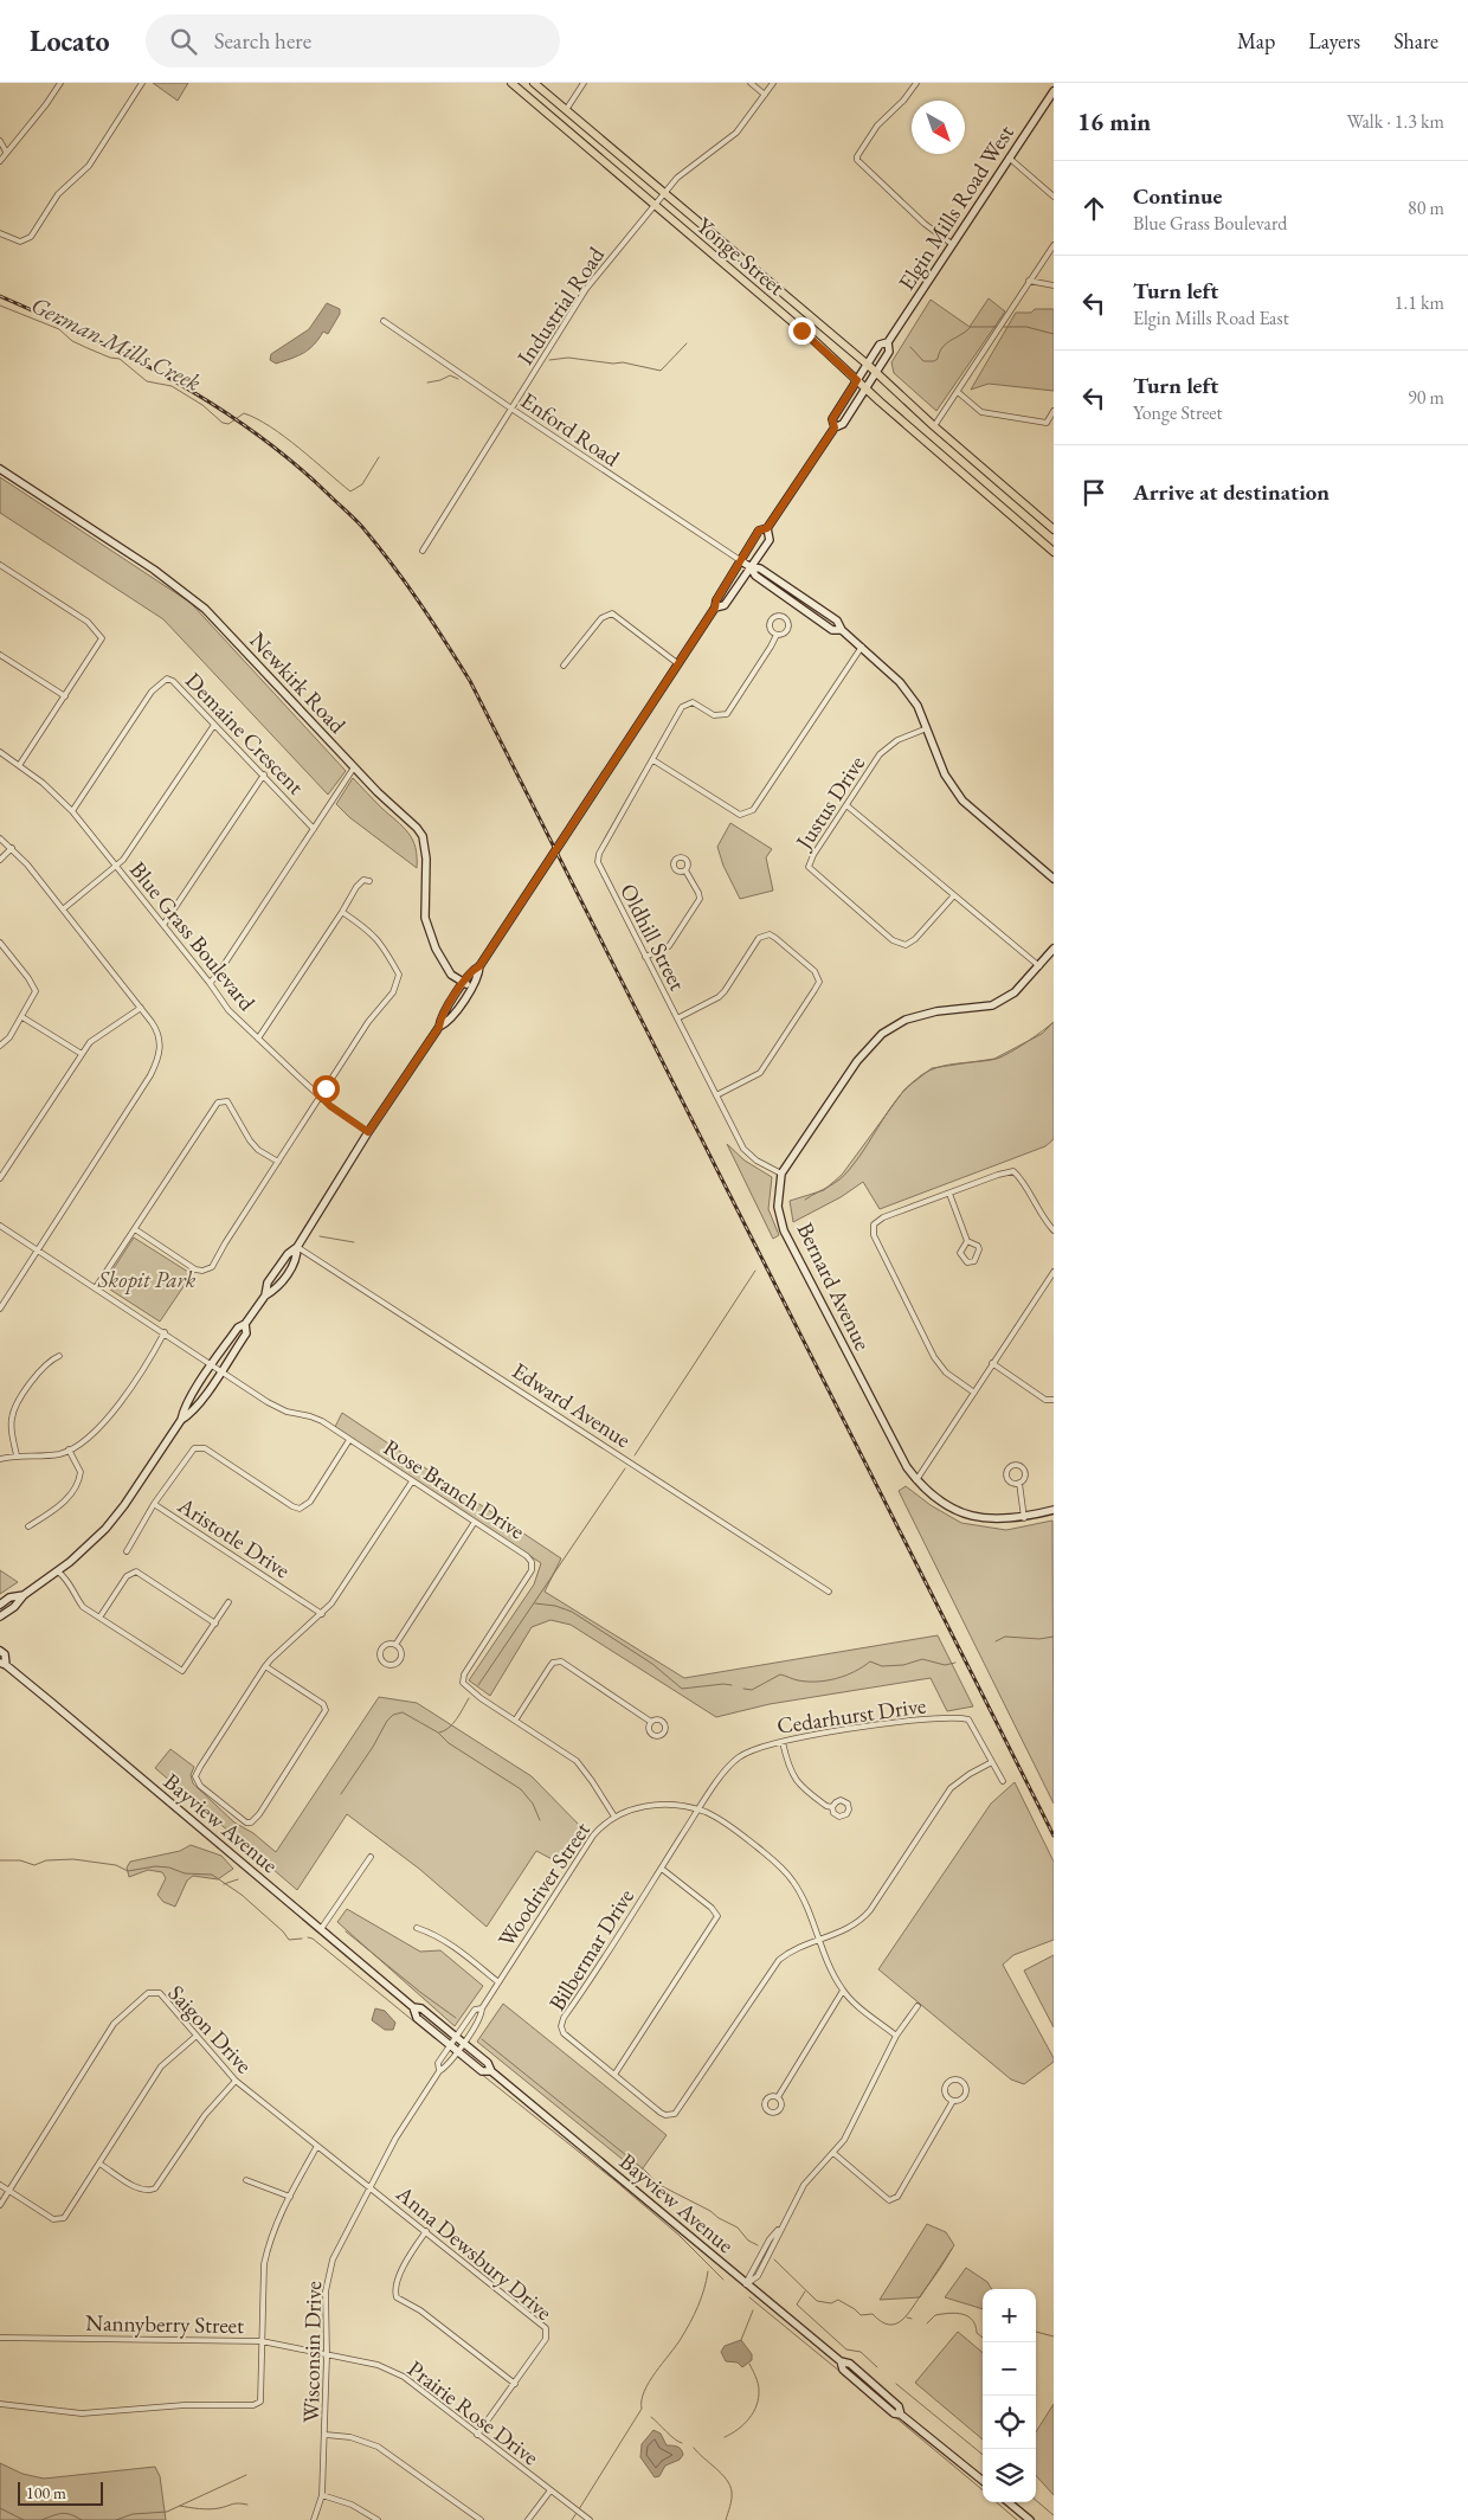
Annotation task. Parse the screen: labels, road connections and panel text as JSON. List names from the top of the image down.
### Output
{
  "streets": {
    "main road": [
      "Elgin Mills Road West",
      "Yonge Street",
      "Newkirk Road",
      "Bernard Avenue",
      "Bayview Avenue"
    ],
    "street": [
      "Industrial Road",
      "Enford Road",
      "Demaine Crescent",
      "Justus Drive",
      "Blue Grass Boulevard",
      "Oldhill Street",
      "Edward Avenue",
      "Rose Branch Drive",
      "Aristotle Drive",
      "Cedarhurst Drive",
      "Woodriver Street",
      "Bilbermar Drive",
      "Saigon Drive",
      "Anna Dewsbury Drive",
      "Nannyberry Street",
      "Wisconsin Drive",
      "Prairie Rose Drive"
    ]
  },
  "crossings": [
    ["Elgin Mills Road West", "Yonge Street"],
    ["Yonge Street", "Industrial Road"],
    ["Industrial Road", "Enford Road"],
    ["Demaine Crescent", "Blue Grass Boulevard"],
    ["Oldhill Street", "Bernard Avenue"],
    ["Rose Branch Drive", "Aristotle Drive"],
    ["Rose Branch Drive", "Woodriver Street"],
    ["Cedarhurst Drive", "Woodriver Street"],
    ["Cedarhurst Drive", "Bilbermar Drive"],
    ["Bayview Avenue", "Woodriver Street"],
    ["Bayview Avenue", "Wisconsin Drive"],
    ["Woodriver Street", "Bilbermar Drive"],
    ["Woodriver Street", "Wisconsin Drive"],
    ["Saigon Drive", "Anna Dewsbury Drive"],
    ["Saigon Drive", "Wisconsin Drive"],
    ["Anna Dewsbury Drive", "Wisconsin Drive"],
    ["Anna Dewsbury Drive", "Prairie Rose Drive"],
    ["Nannyberry Street", "Wisconsin Drive"],
    ["Nannyberry Street", "Prairie Rose Drive"],
    ["Wisconsin Drive", "Prairie Rose Drive"]
  ],
  "water": ["German Mills Creek"],
  "parks": ["Skopit Park"],
  "scale_bar": "100 m",
  "north": "bottom right",
  "page": {
    "header": "Locato",
    "search": "Search here",
    "nav": ["Map", "Layers", "Share"],
    "heading": ["16 min", "Walk · 1.3 km"],
    "list": [
      ["Continue", "Blue Grass Boulevard", "80 m"],
      ["Turn left", "Elgin Mills Road East", "1.1 km"],
      ["Turn left", "Yonge Street", "90 m"],
      "Arrive at destination"
    ],
    "map_buttons": ["+", "−"],
    "scale": "100 m"
  }
}
